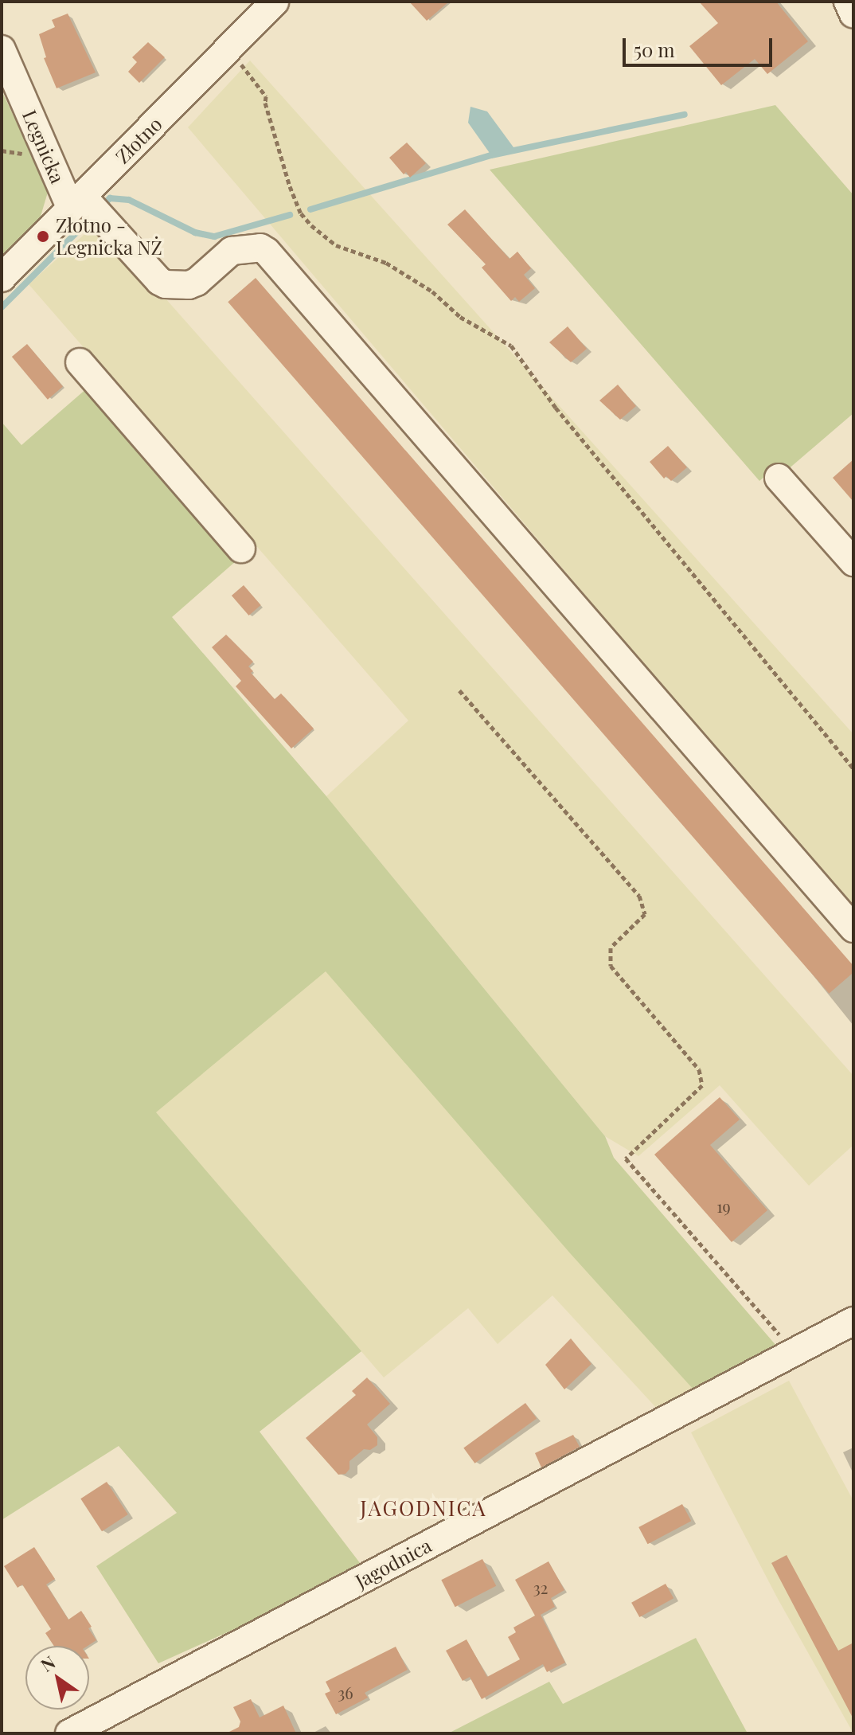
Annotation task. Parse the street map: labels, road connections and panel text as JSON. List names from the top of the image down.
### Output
{
  "streets": {
    "street": ["Złotno", "Legnicka", "Jagodnica"]
  },
  "crossings": [
    ["Złotno", "Legnicka"]
  ],
  "districts": ["JAGODNICA"],
  "places": ["Złotno - Legnicka NŻ"],
  "house_numbers": ["19", "32", "36"],
  "scale_bar": "50 m",
  "north": "top left"
}
